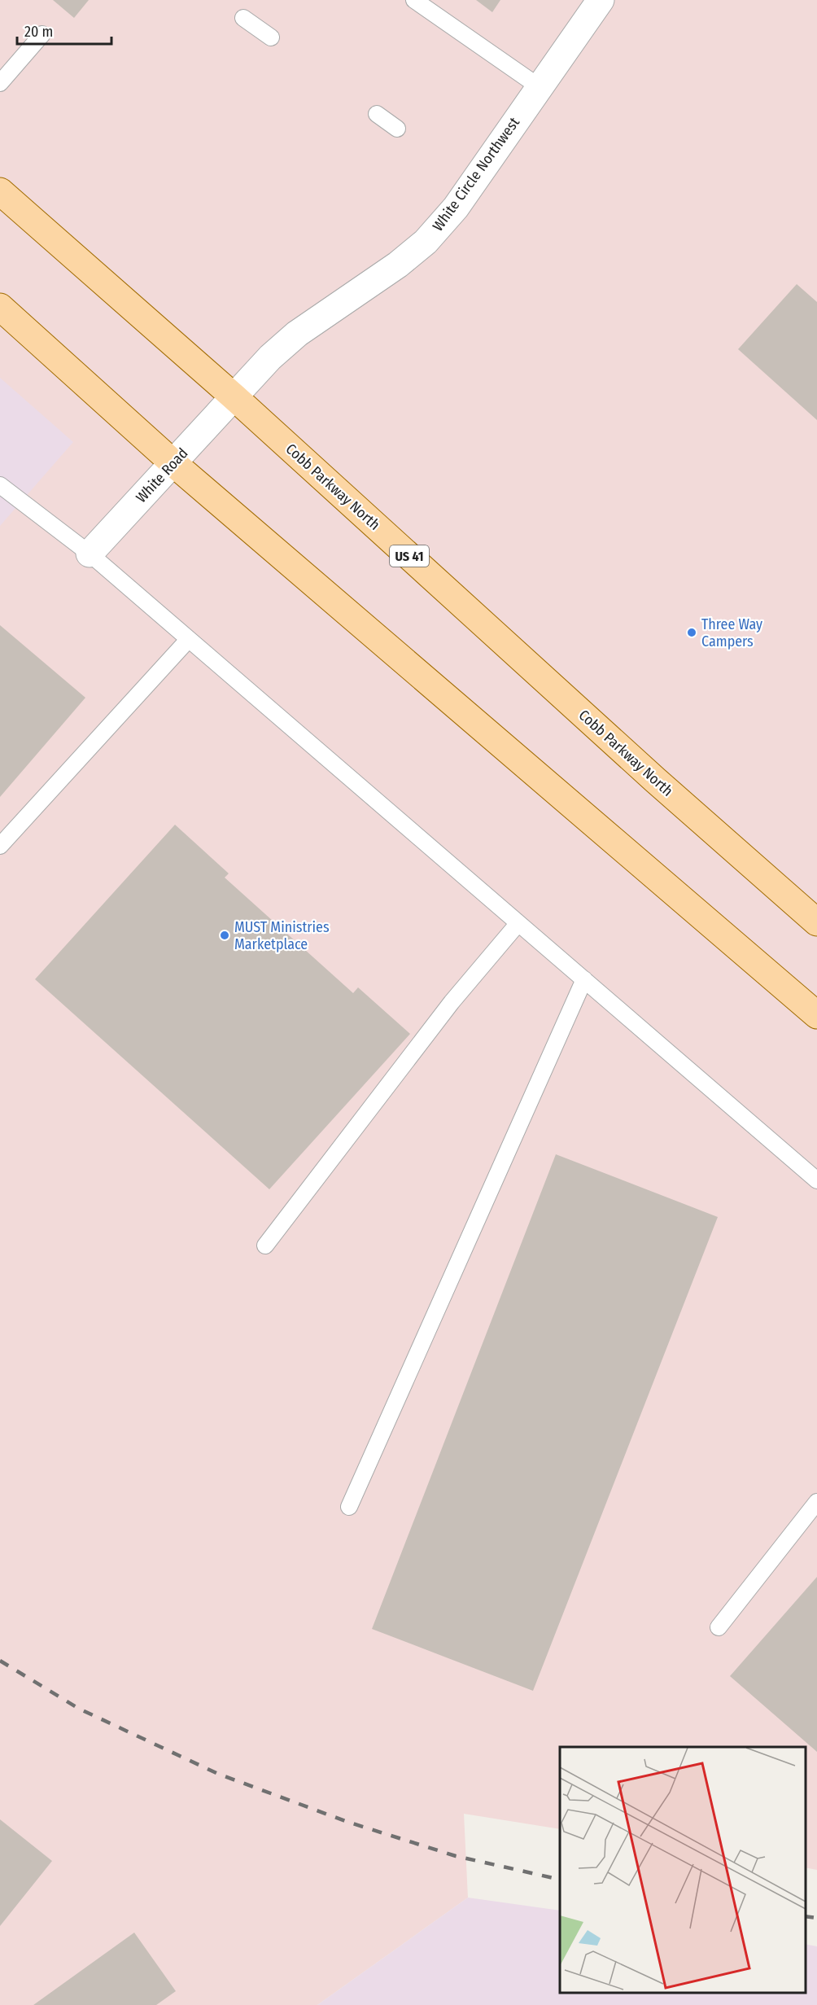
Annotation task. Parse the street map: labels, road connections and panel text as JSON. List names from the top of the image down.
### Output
{
  "streets": {
    "main road": ["Cobb Parkway North", "US 41"],
    "street": ["White Circle Northwest", "White Road"]
  },
  "crossings": [
    ["White Circle Northwest", "White Road"],
    ["White Circle Northwest", "Cobb Parkway North"],
    ["White Road", "Cobb Parkway North"]
  ],
  "places": ["Three Way Campers", "MUST Ministries Marketplace"],
  "scale_bar": "20 m"
}
